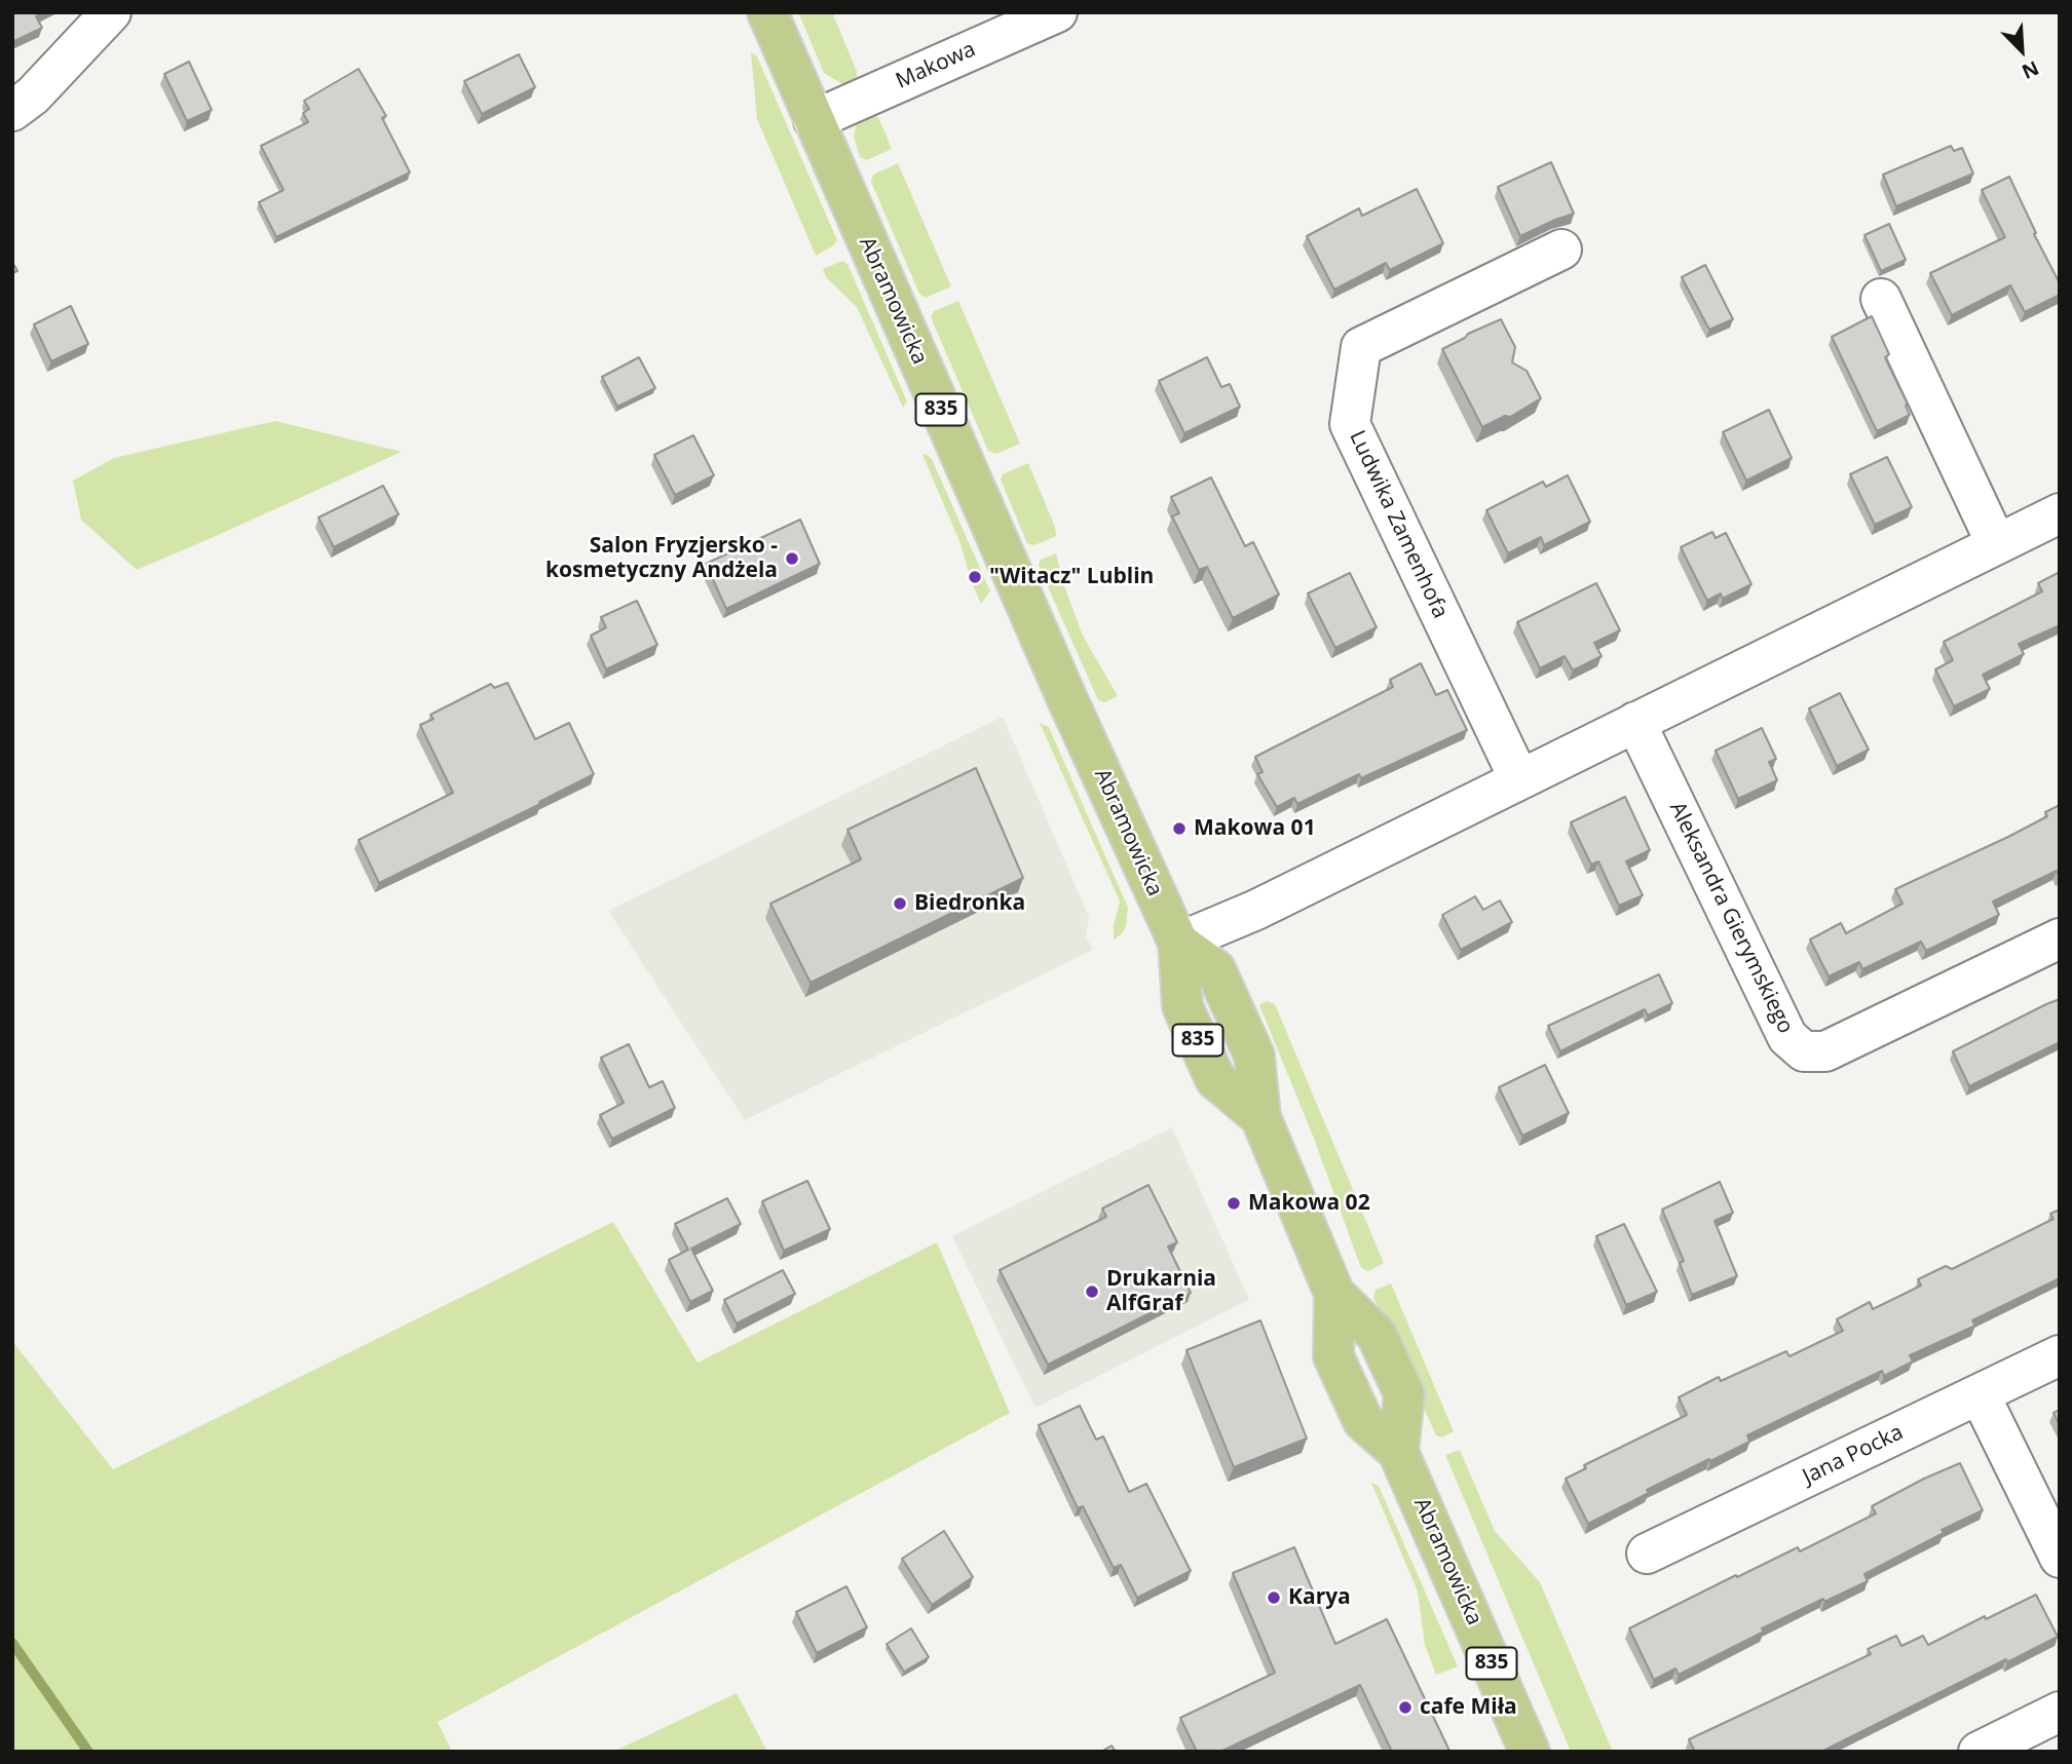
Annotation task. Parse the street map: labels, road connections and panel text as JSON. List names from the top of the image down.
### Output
{
  "streets": {
    "main road": ["Abramowicka", "835"],
    "street": [
      "Makowa",
      "Ludwika Zamenhofa",
      "Aleksandra Gierymskiego",
      "Jana Pocka"
    ]
  },
  "crossings": [
    ["Makowa", "Abramowicka"]
  ],
  "places": [
    "Salon Fryzjersko - kosmetyczny Andżela",
    "\"Witacz\" Lublin",
    "Makowa 01",
    "Biedronka",
    "Makowa 02",
    "Drukarnia AlfGraf",
    "Karya",
    "cafe Miła"
  ],
  "north": "bottom right"
}
